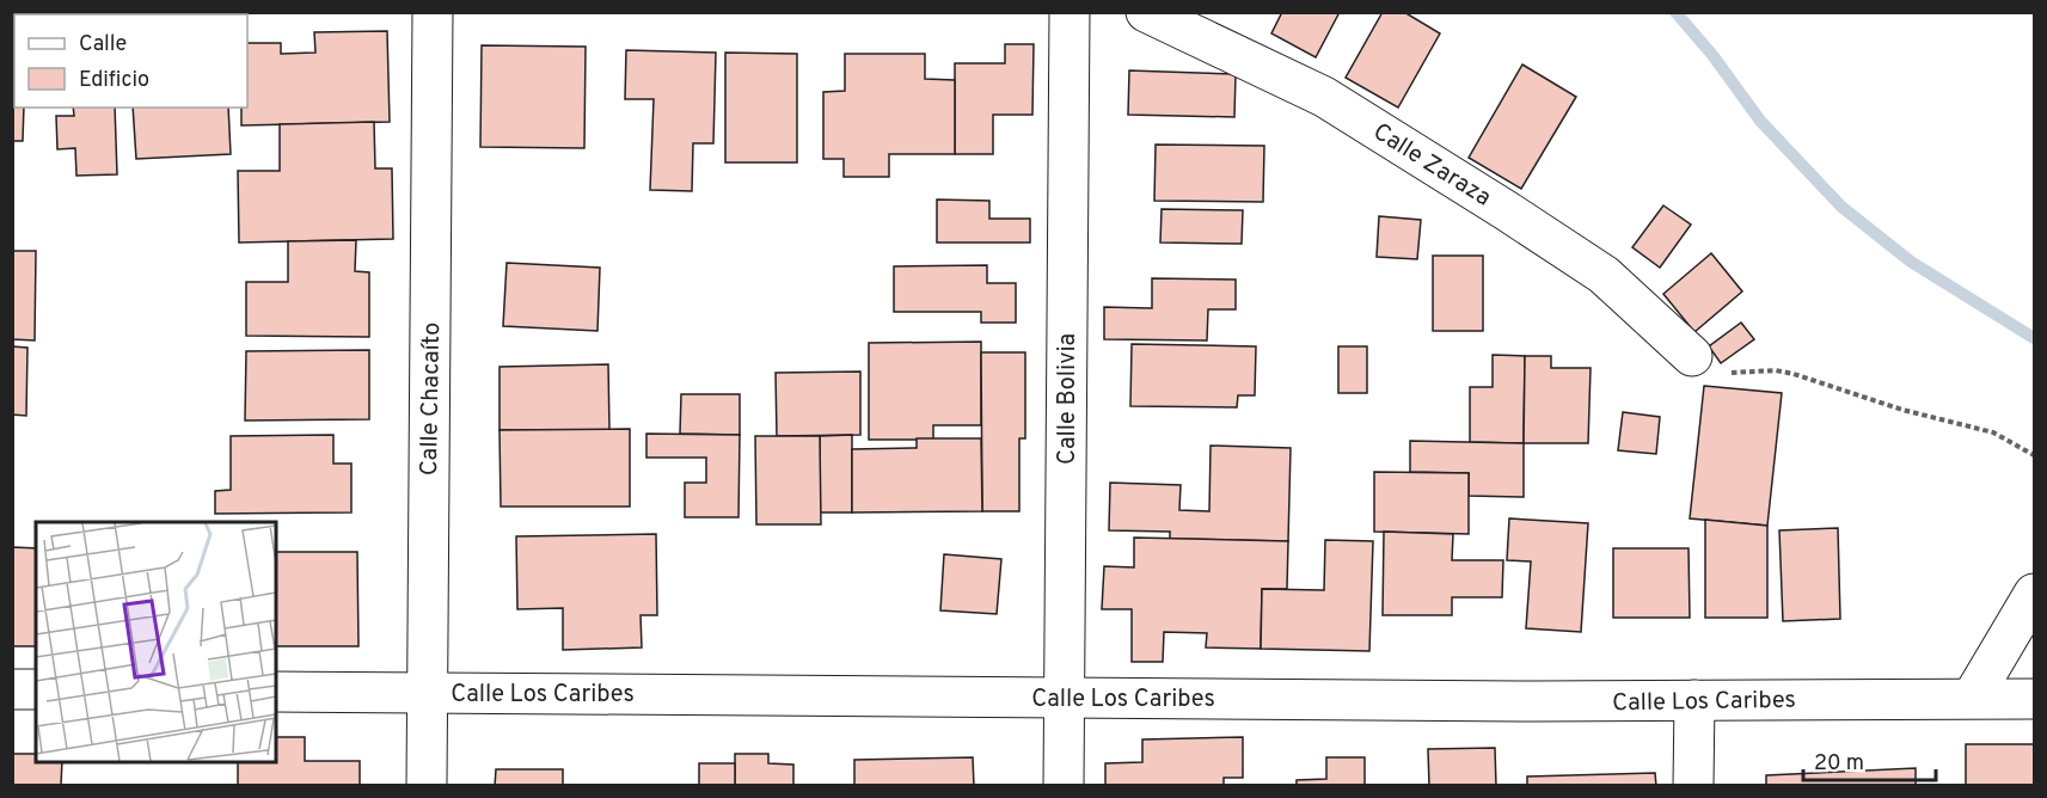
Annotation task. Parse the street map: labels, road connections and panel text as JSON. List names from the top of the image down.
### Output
{
  "streets": {
    "street": [
      "Calle Zaraza",
      "Calle Chacaíto",
      "Calle Bolivia",
      "Calle Los Caribes"
    ]
  },
  "crossings": [
    ["Calle Chacaíto", "Calle Los Caribes"],
    ["Calle Bolivia", "Calle Los Caribes"]
  ],
  "legend": ["Calle", "Edificio"],
  "scale_bar": "20 m"
}
